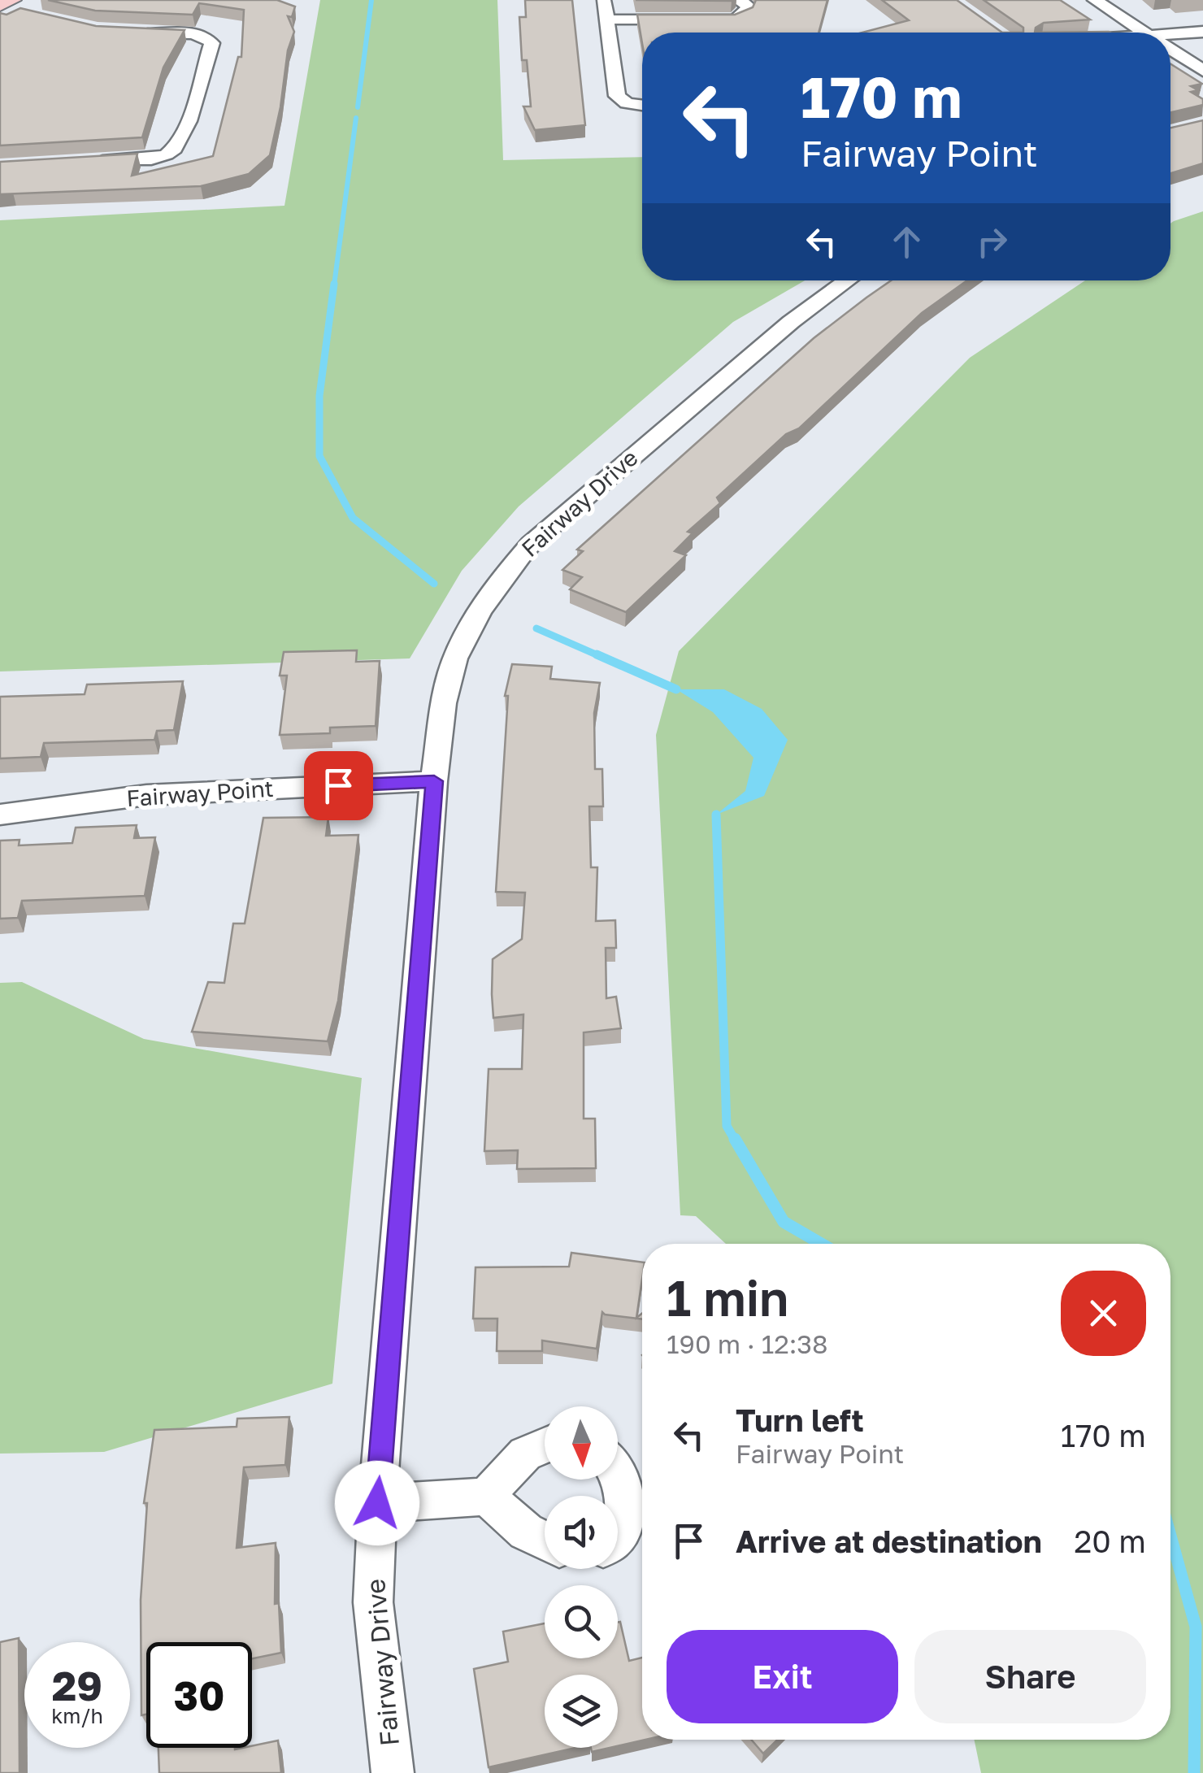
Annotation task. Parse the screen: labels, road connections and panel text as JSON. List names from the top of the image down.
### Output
{
  "streets": {
    "street": ["Fairway Drive", "Fairway Point"]
  },
  "crossings": [
    ["Fairway Drive", "Fairway Point"]
  ],
  "north": "bottom",
  "page": {
    "turn": ["170 m", "Fairway Point"],
    "heading": ["1 min", "190 m · 12:38"],
    "list": [
      {
        "name": "Turn left",
        "note": "Fairway Point",
        "value": "170 m"
      },
      {
        "name": "Arrive at destination",
        "value": "20 m"
      }
    ],
    "buttons": ["Exit", "Share"],
    "speed": "29 km/h",
    "limit": "30"
  }
}
